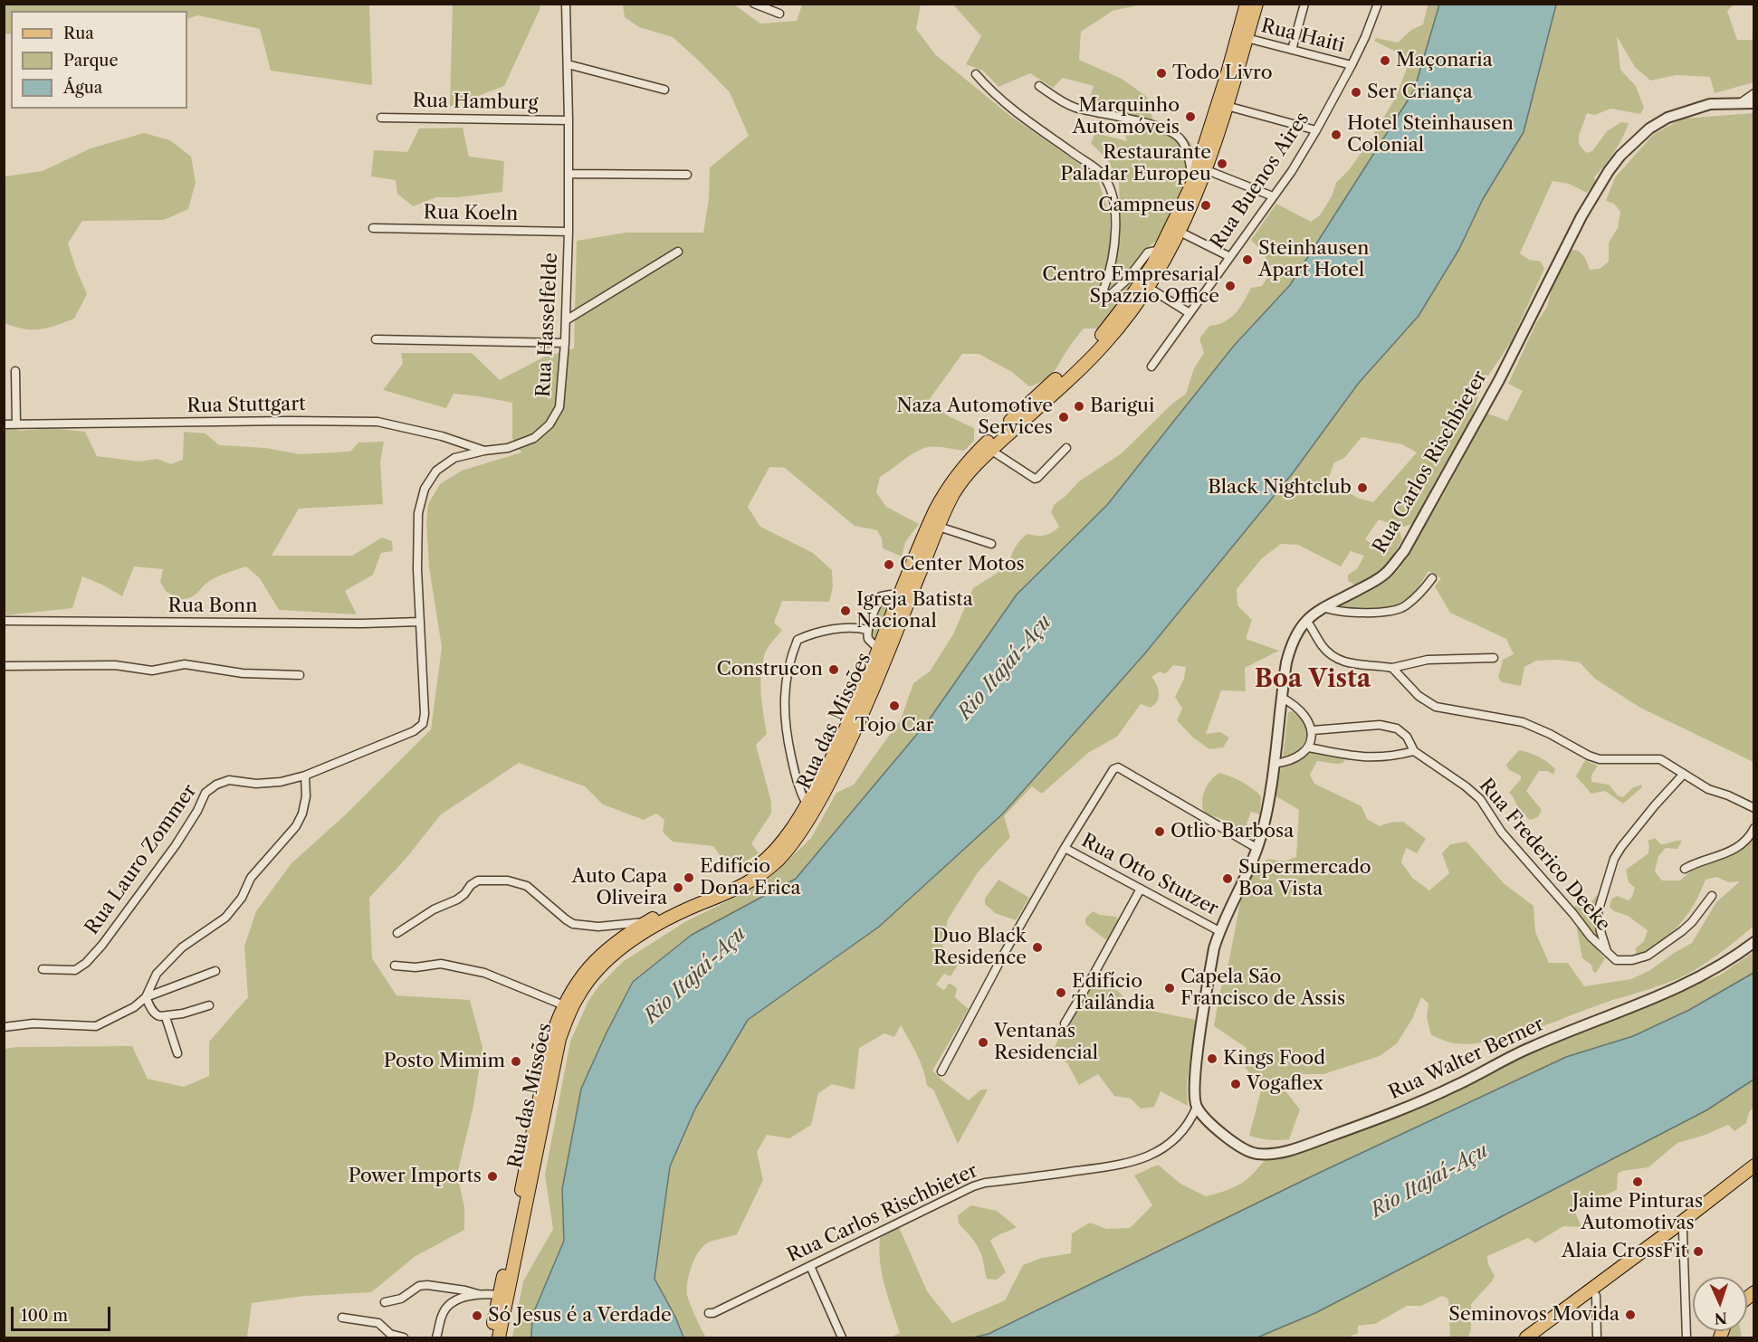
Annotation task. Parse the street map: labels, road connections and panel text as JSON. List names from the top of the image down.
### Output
{
  "streets": {
    "main road": ["Rua das Missões"],
    "street": [
      "Rua Haiti",
      "Rua Hamburg",
      "Rua Buenos Aires",
      "Rua Koeln",
      "Rua Hasselfelde",
      "Rua Stuttgart",
      "Rua Carlos Rischbieter",
      "Rua Bonn",
      "Rua Frederico Deeke",
      "Rua Lauro Zommer",
      "Rua Otto Stutzer",
      "Rua Walter Berner"
    ]
  },
  "crossings": [
    ["Rua Haiti", "Rua Buenos Aires"],
    ["Rua Haiti", "Rua das Missões"],
    ["Rua Hamburg", "Rua Hasselfelde"],
    ["Rua Koeln", "Rua Hasselfelde"],
    ["Rua Hasselfelde", "Rua Stuttgart"],
    ["Rua Hasselfelde", "Rua Bonn"],
    ["Rua Hasselfelde", "Rua Lauro Zommer"],
    ["Rua Carlos Rischbieter", "Rua Otto Stutzer"],
    ["Rua Carlos Rischbieter", "Rua Walter Berner"]
  ],
  "districts": ["Boa Vista"],
  "water": ["Rio Itajaí-Açu"],
  "places": [
    "Maçonaria",
    "Todo Livro",
    "Ser Criança",
    "Marquinho Automóveis",
    "Hotel Steinhausen Colonial",
    "Restaurante Paladar Europeu",
    "Campneus",
    "Steinhausen Apart Hotel",
    "Centro Empresarial Spazzio Office",
    "Barigui",
    "Naza Automotive Services",
    "Black Nightclub",
    "Center Motos",
    "Igreja Batista Nacional",
    "Construcon",
    "Tojo Car",
    "Otlio Barbosa",
    "Edifício Dona Erica",
    "Supermercado Boa Vista",
    "Auto Capa Oliveira",
    "Duo Black Residence",
    "Capela São Francisco de Assis",
    "Edifício Tailândia",
    "Ventanas Residencial",
    "Kings Food",
    "Posto Mimim",
    "Vogaflex",
    "Power Imports",
    "Jaime Pinturas Automotivas",
    "Alaia CrossFit",
    "Seminovos Movida",
    "Só Jesus é a Verdade"
  ],
  "legend": ["Rua", "Parque", "Água"],
  "scale_bar": "100 m",
  "north": "bottom"
}
